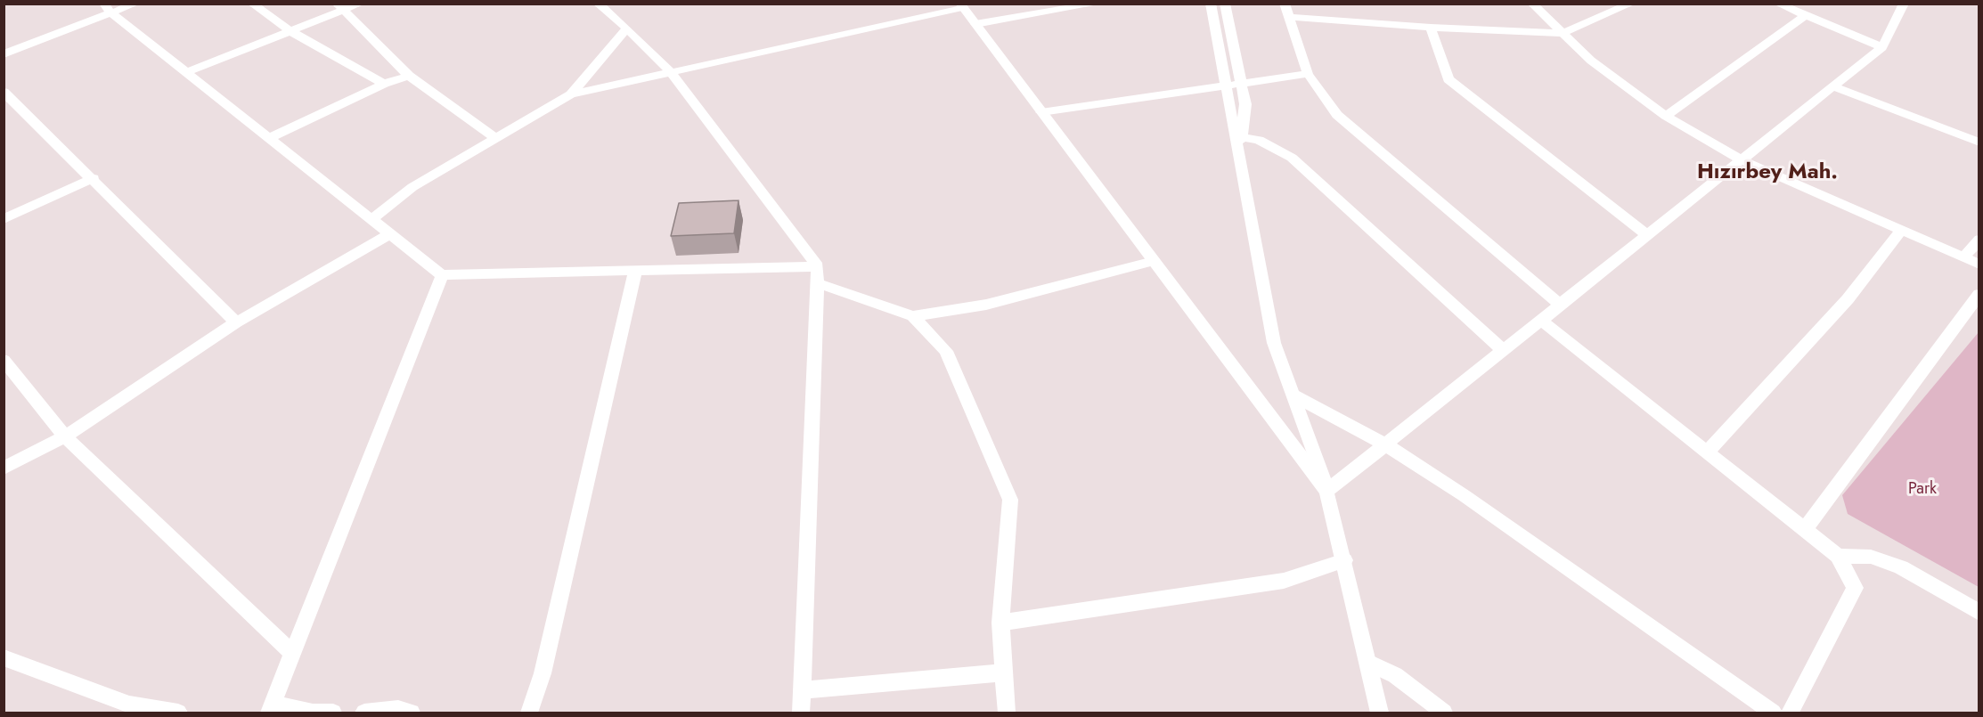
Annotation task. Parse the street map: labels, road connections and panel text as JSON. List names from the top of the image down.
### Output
{
  "districts": ["Hızırbey Mah."],
  "parks": ["Park"]
}
